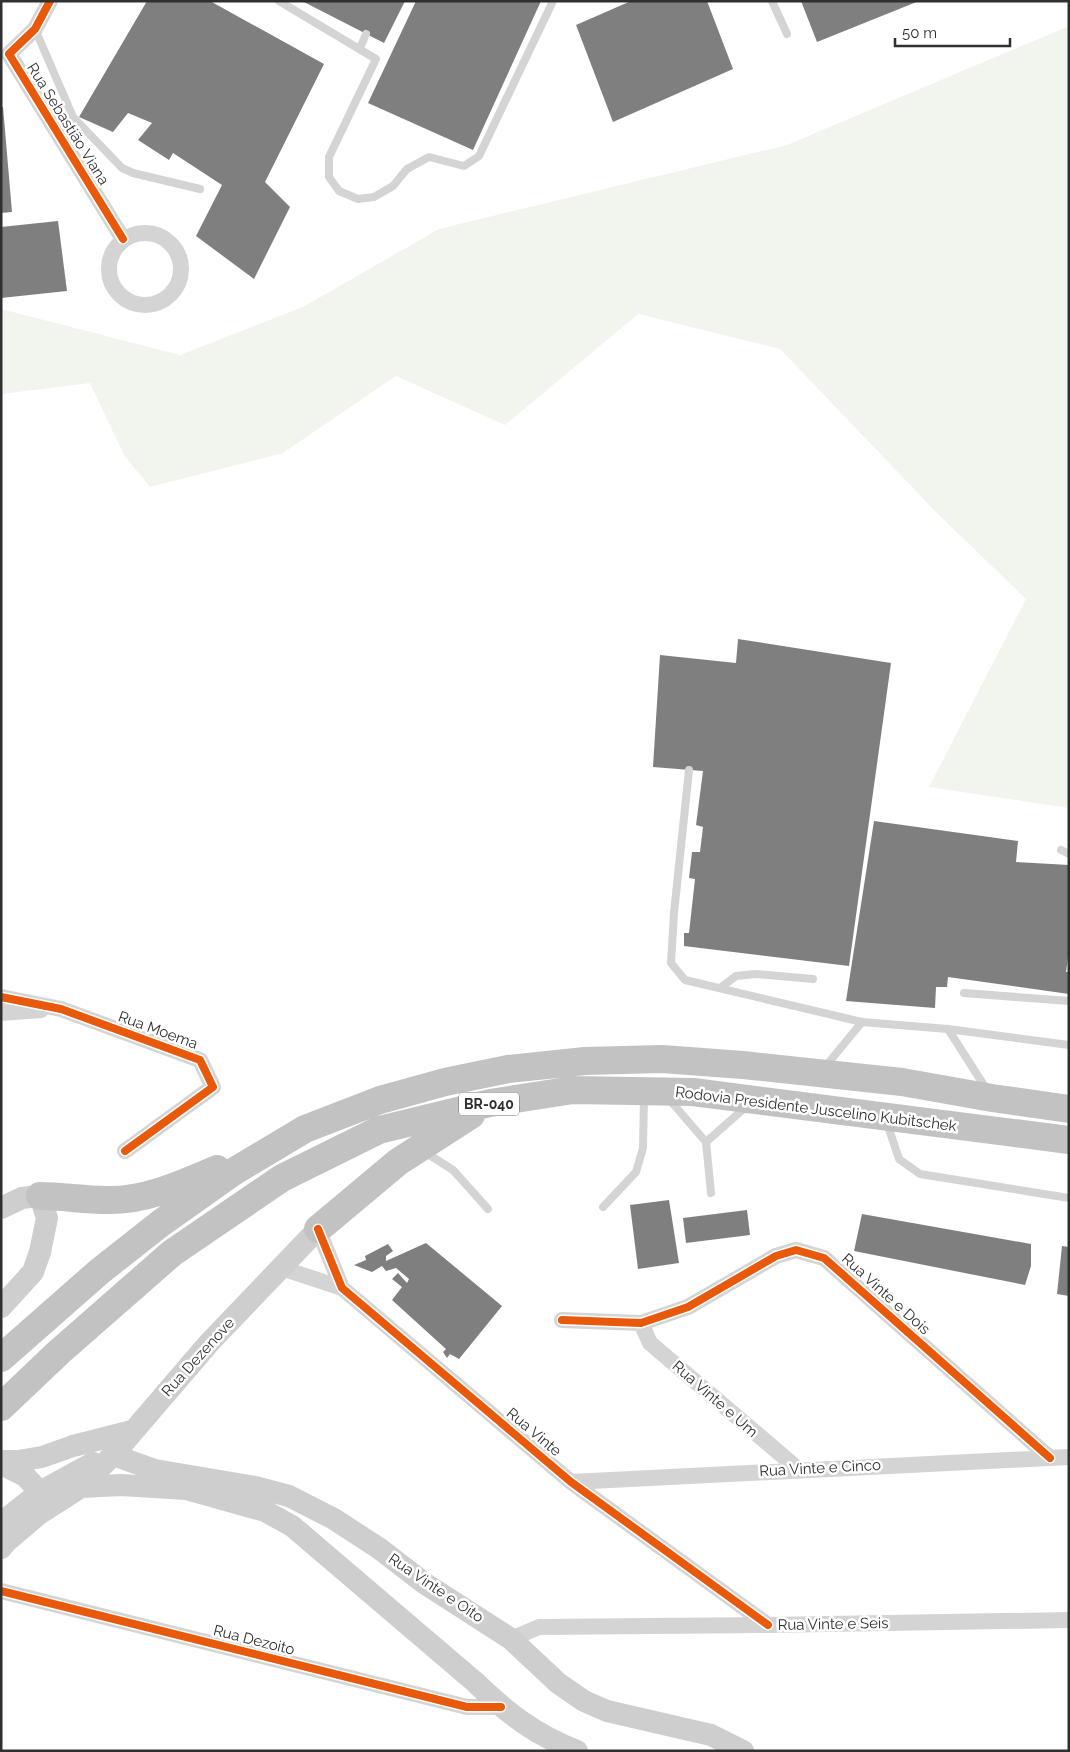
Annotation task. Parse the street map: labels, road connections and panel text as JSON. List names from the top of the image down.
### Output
{
  "streets": {
    "highway": ["BR-040", "Rodovia Presidente Juscelino Kubitschek"],
    "main road": ["Rua Dezenove", "Rua Vinte e Oito"],
    "street": [
      "Rua Sebastião Viana",
      "Rua Moema",
      "Rua Vinte e Dois",
      "Rua Vinte e Um",
      "Rua Vinte",
      "Rua Vinte e Cinco",
      "Rua Vinte e Seis",
      "Rua Dezoito"
    ]
  },
  "crossings": [
    ["Rua Vinte e Dois", "Rua Vinte e Um"],
    ["Rua Vinte e Dois", "Rua Vinte e Cinco"],
    ["Rua Dezenove", "Rua Vinte"],
    ["Rua Dezenove", "Rua Vinte e Oito"],
    ["Rua Dezenove", "Rua Dezoito"],
    ["Rua Vinte e Um", "Rua Vinte e Cinco"],
    ["Rua Vinte", "Rua Vinte e Cinco"],
    ["Rua Vinte", "Rua Vinte e Seis"],
    ["Rua Vinte e Oito", "Rua Vinte e Seis"]
  ],
  "scale_bar": "50 m"
}
